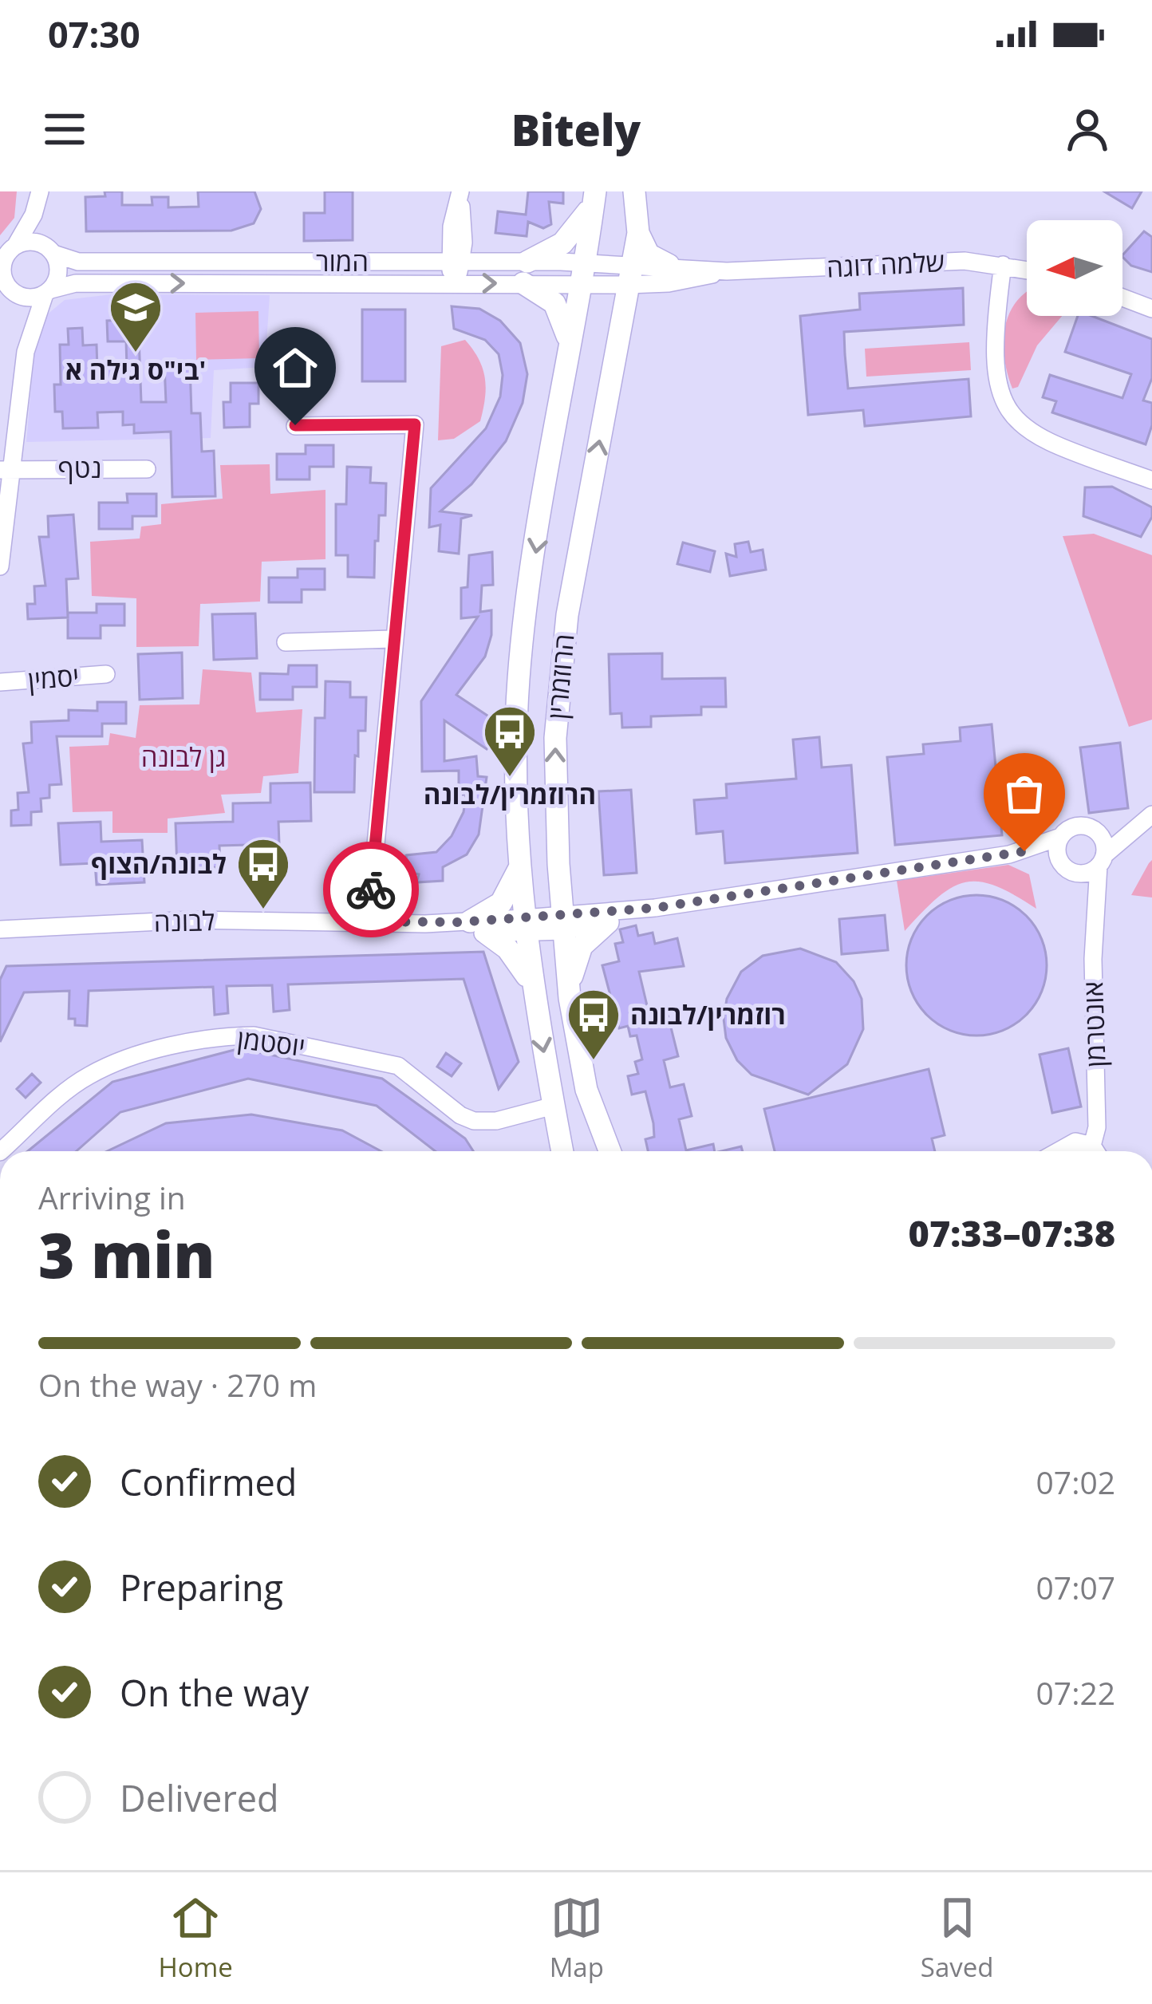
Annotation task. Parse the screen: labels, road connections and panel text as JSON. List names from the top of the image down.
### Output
{
  "streets": {
    "main road": ["הרוזמרין"],
    "street": [
      "המור",
      "שלמה דוגה",
      "נטף",
      "יסמין",
      "לבונה",
      "אונטרמן",
      "יוסטמן"
    ]
  },
  "crossings": [
    ["המור", "שלמה דוגה"],
    ["המור", "הרוזמרין"],
    ["שלמה דוגה", "הרוזמרין"],
    ["הרוזמרין", "לבונה"],
    ["הרוזמרין", "יוסטמן"]
  ],
  "parks": ["גן לבונה"],
  "places": {
    "school or university": ["בי\"ס גילה א'"],
    "bus stop": ["הרוזמרין/לבונה", "לבונה/הצוף", "רוזמרין/לבונה"]
  },
  "north": "left",
  "page": {
    "status": "07:30",
    "header": "Bitely",
    "heading": ["3 min", "Arriving in", "07:33–07:38"],
    "bar": "On the way · 270 m",
    "list": [
      ["Confirmed", "07:02"],
      ["Preparing", "07:07"],
      ["On the way", "07:22"],
      "Delivered"
    ],
    "tabs": ["Home", "Map", "Saved"]
  }
}
